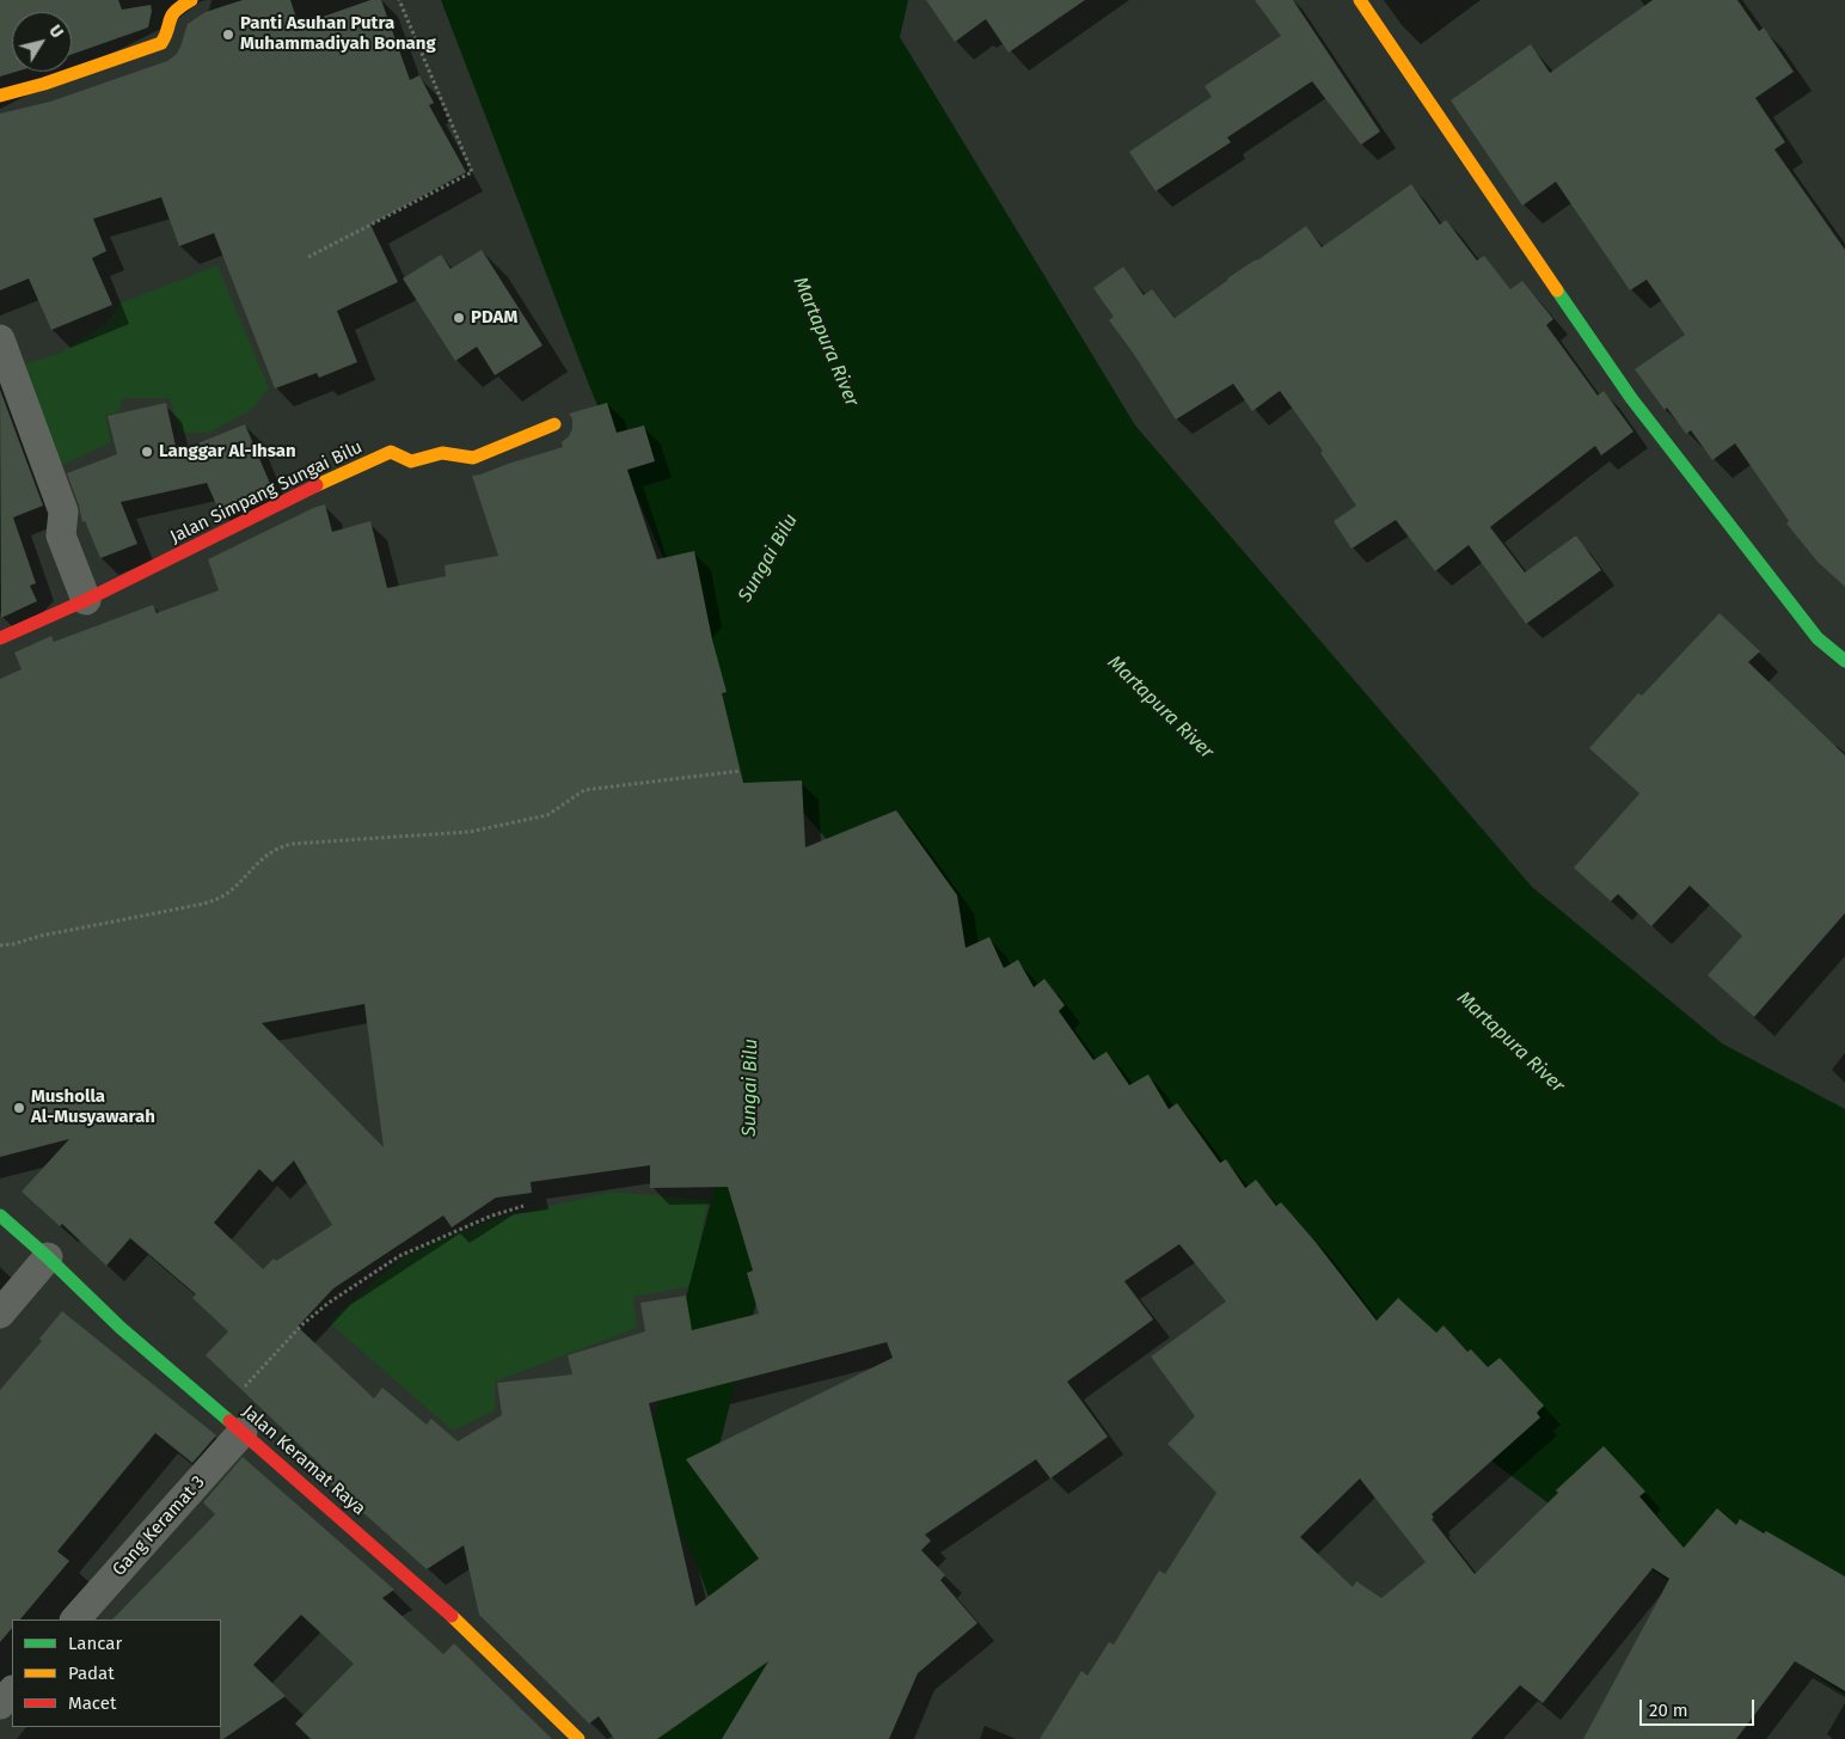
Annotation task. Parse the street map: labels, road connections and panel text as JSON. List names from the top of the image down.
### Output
{
  "streets": {
    "street": ["Jalan Simpang Sungai Bilu", "Jalan Keramat Raya", "Gang Keramat 3"]
  },
  "crossings": [
    ["Jalan Keramat Raya", "Gang Keramat 3"]
  ],
  "water": ["Martapura River", "Sungai Bilu"],
  "places": [
    "Panti Asuhan Putra Muhammadiyah Bonang",
    "PDAM",
    "Langgar Al-Ihsan",
    "Musholla Al-Musyawarah"
  ],
  "legend": ["Lancar", "Padat", "Macet"],
  "scale_bar": "20 m",
  "north": "top right"
}
